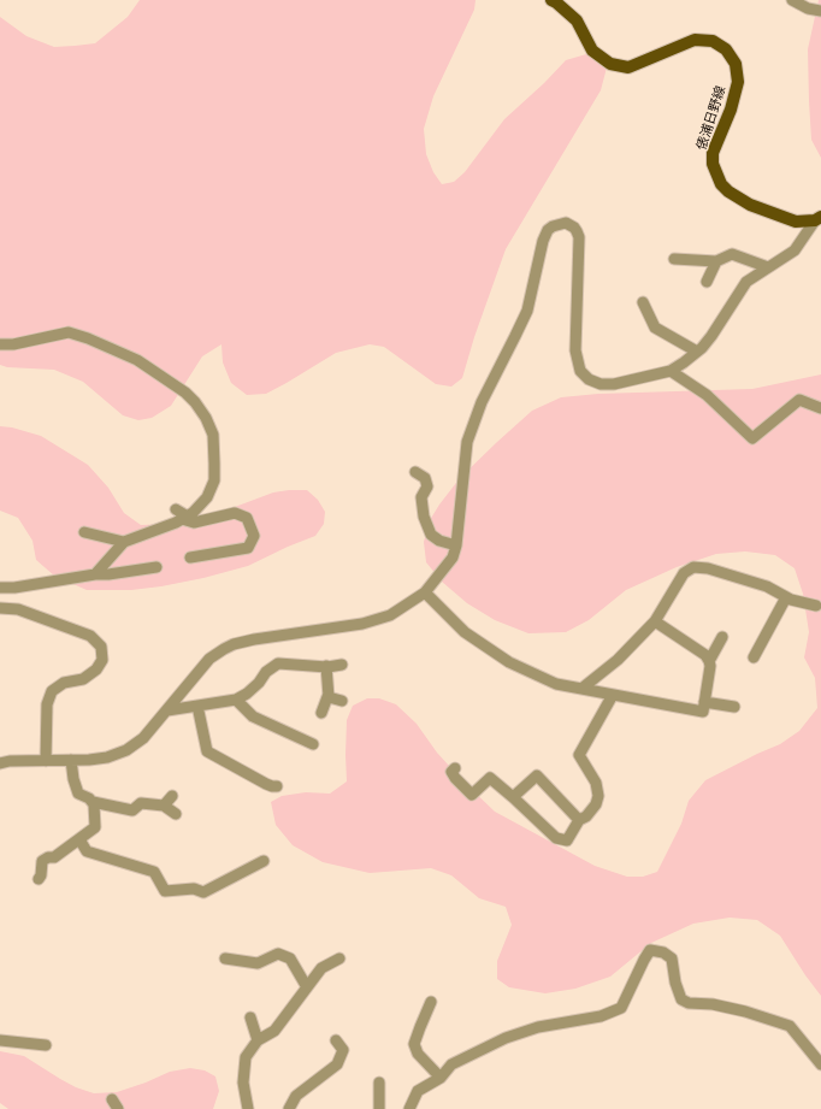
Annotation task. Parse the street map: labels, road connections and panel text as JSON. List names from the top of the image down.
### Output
{
  "streets": {
    "main road": ["俵浦日野線"]
  }
}
